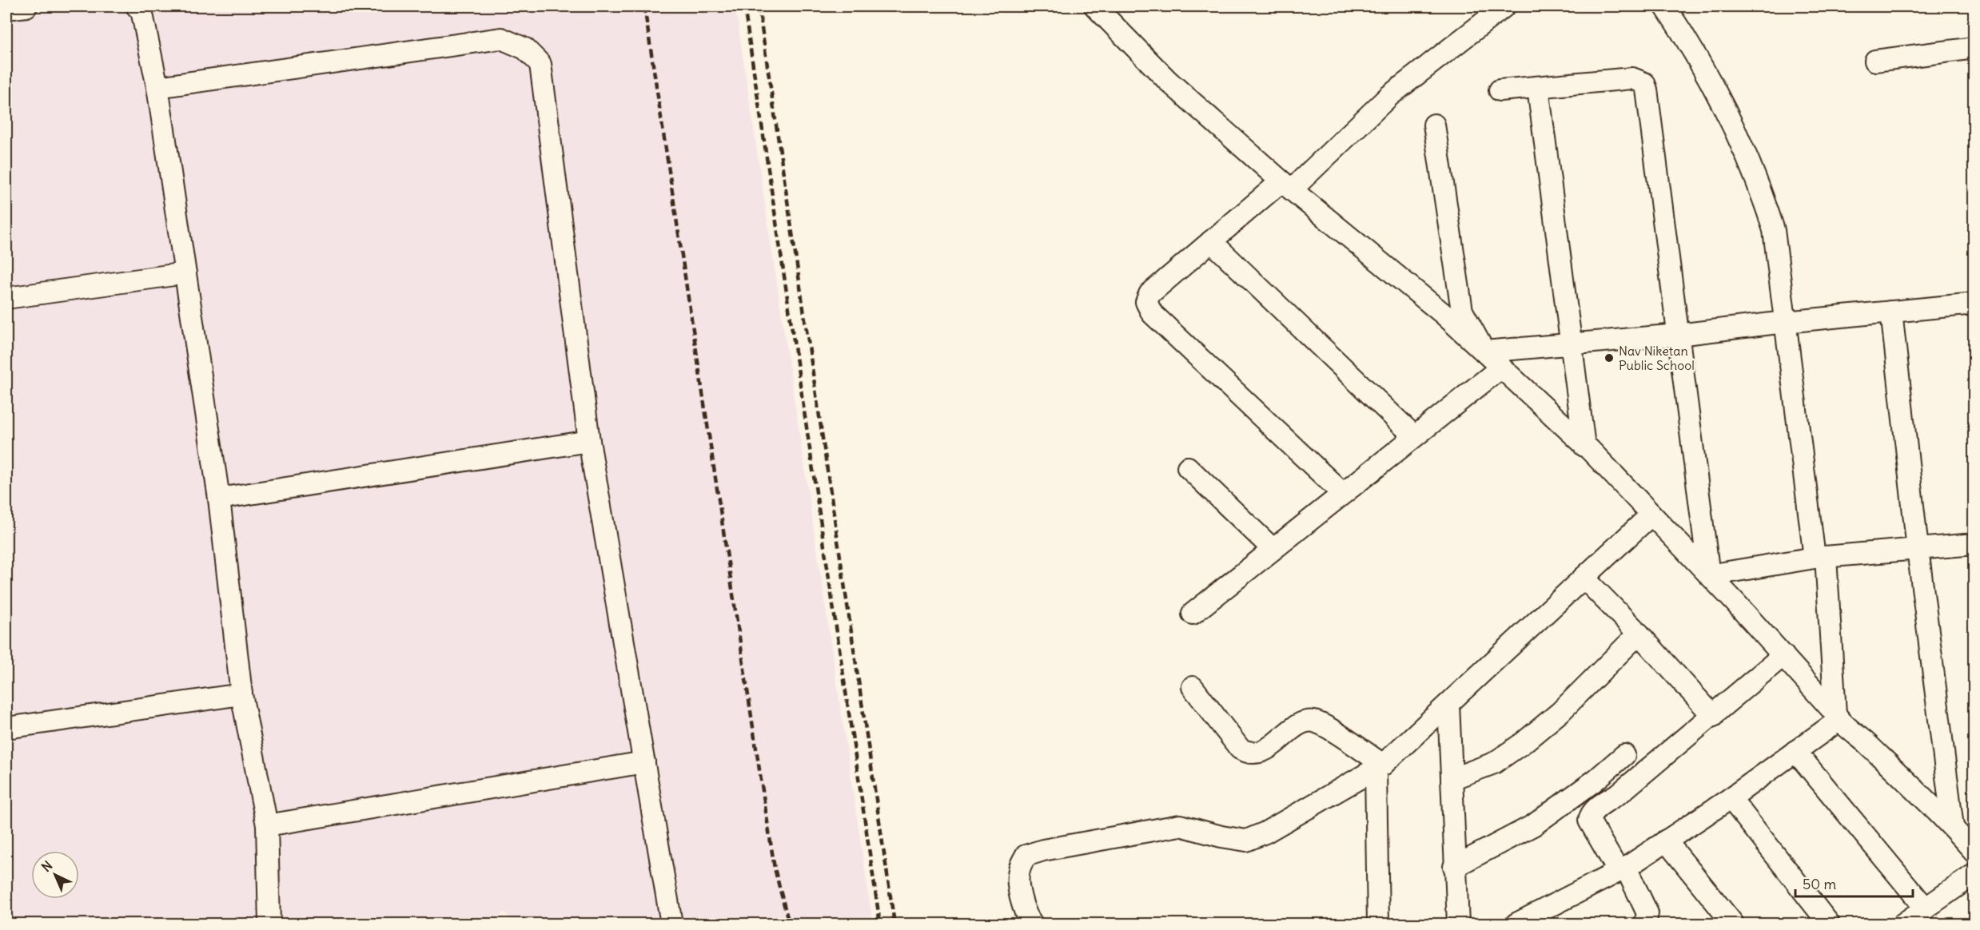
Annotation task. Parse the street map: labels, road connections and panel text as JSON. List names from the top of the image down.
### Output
{
  "places": ["Nav Niketan Public School"],
  "scale_bar": "50 m",
  "north": "top left"
}
